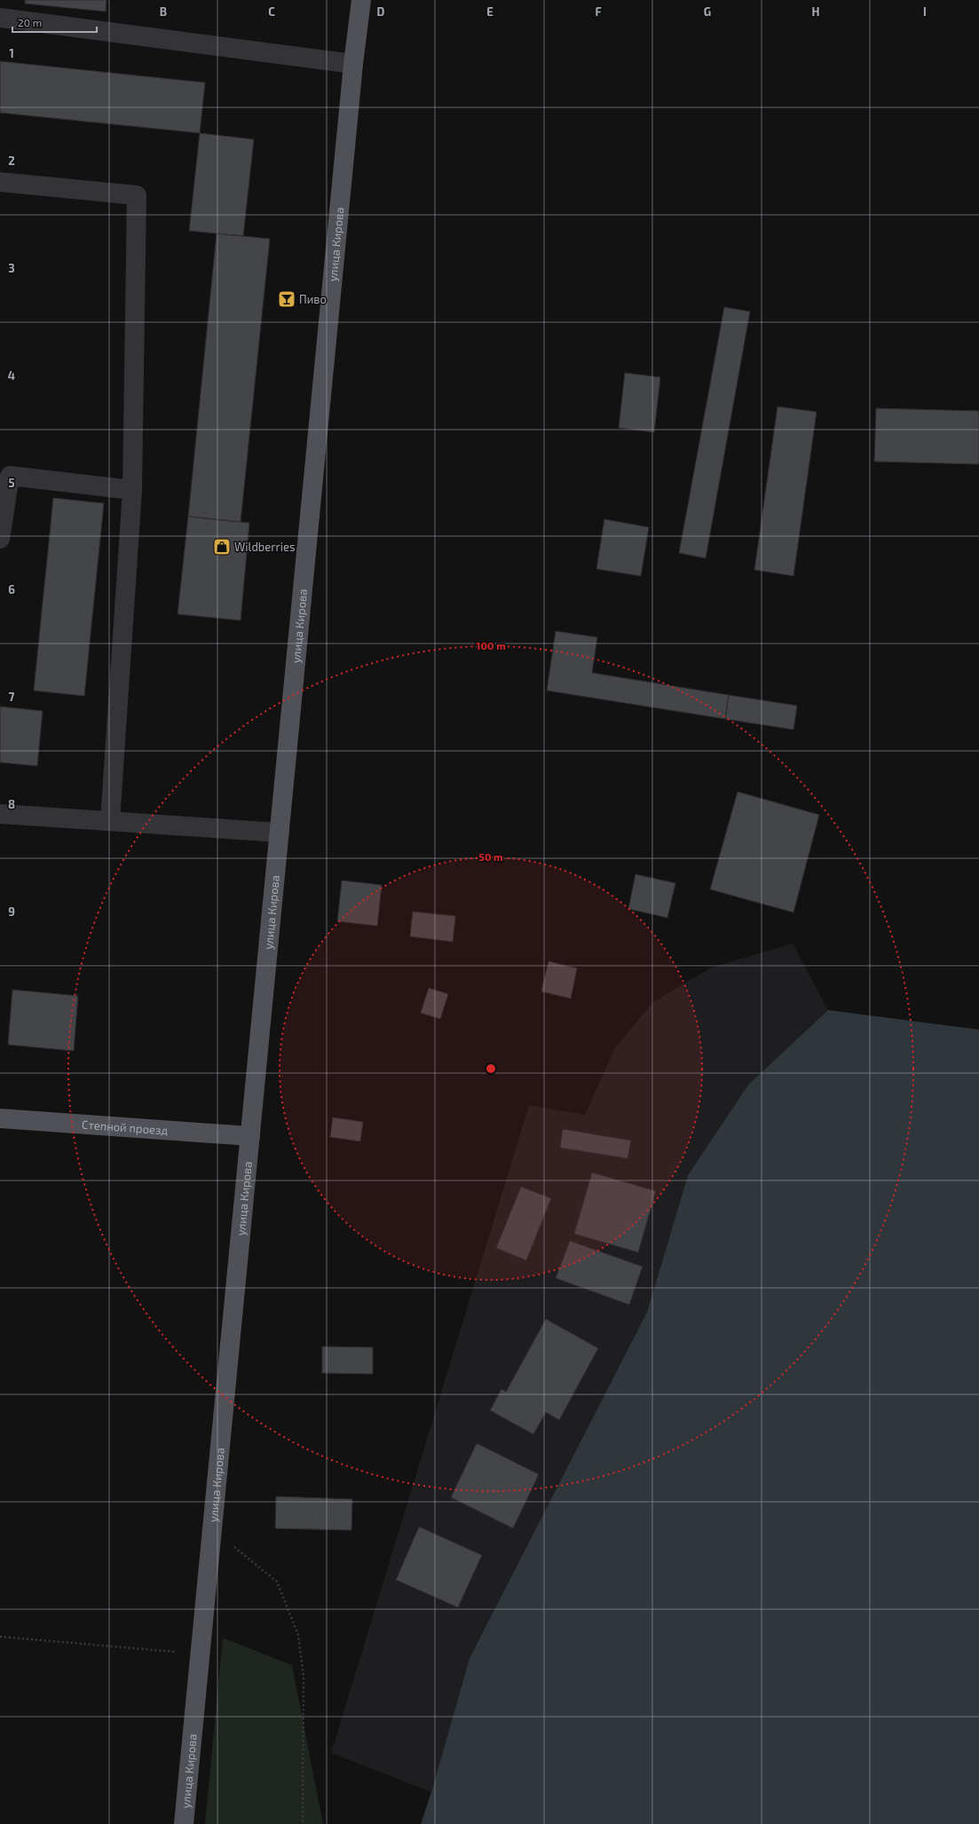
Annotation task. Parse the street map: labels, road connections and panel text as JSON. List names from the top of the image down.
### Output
{
  "streets": {
    "main road": ["улица Кирова", "Степной проезд"]
  },
  "crossings": [
    ["улица Кирова", "Степной проезд"]
  ],
  "places": {
    "bar": ["Пиво"],
    "shop": ["Wildberries"]
  },
  "scale_bar": "20 m",
  "grid": {
    "columns": [
      "B",
      "C",
      "D",
      "E",
      "F",
      "G",
      "H",
      "I"
    ],
    "rows": [
      "1",
      "2",
      "3",
      "4",
      "5",
      "6",
      "7",
      "8",
      "9"
    ]
  },
  "rings": ["100 m", "50 m"]
}
